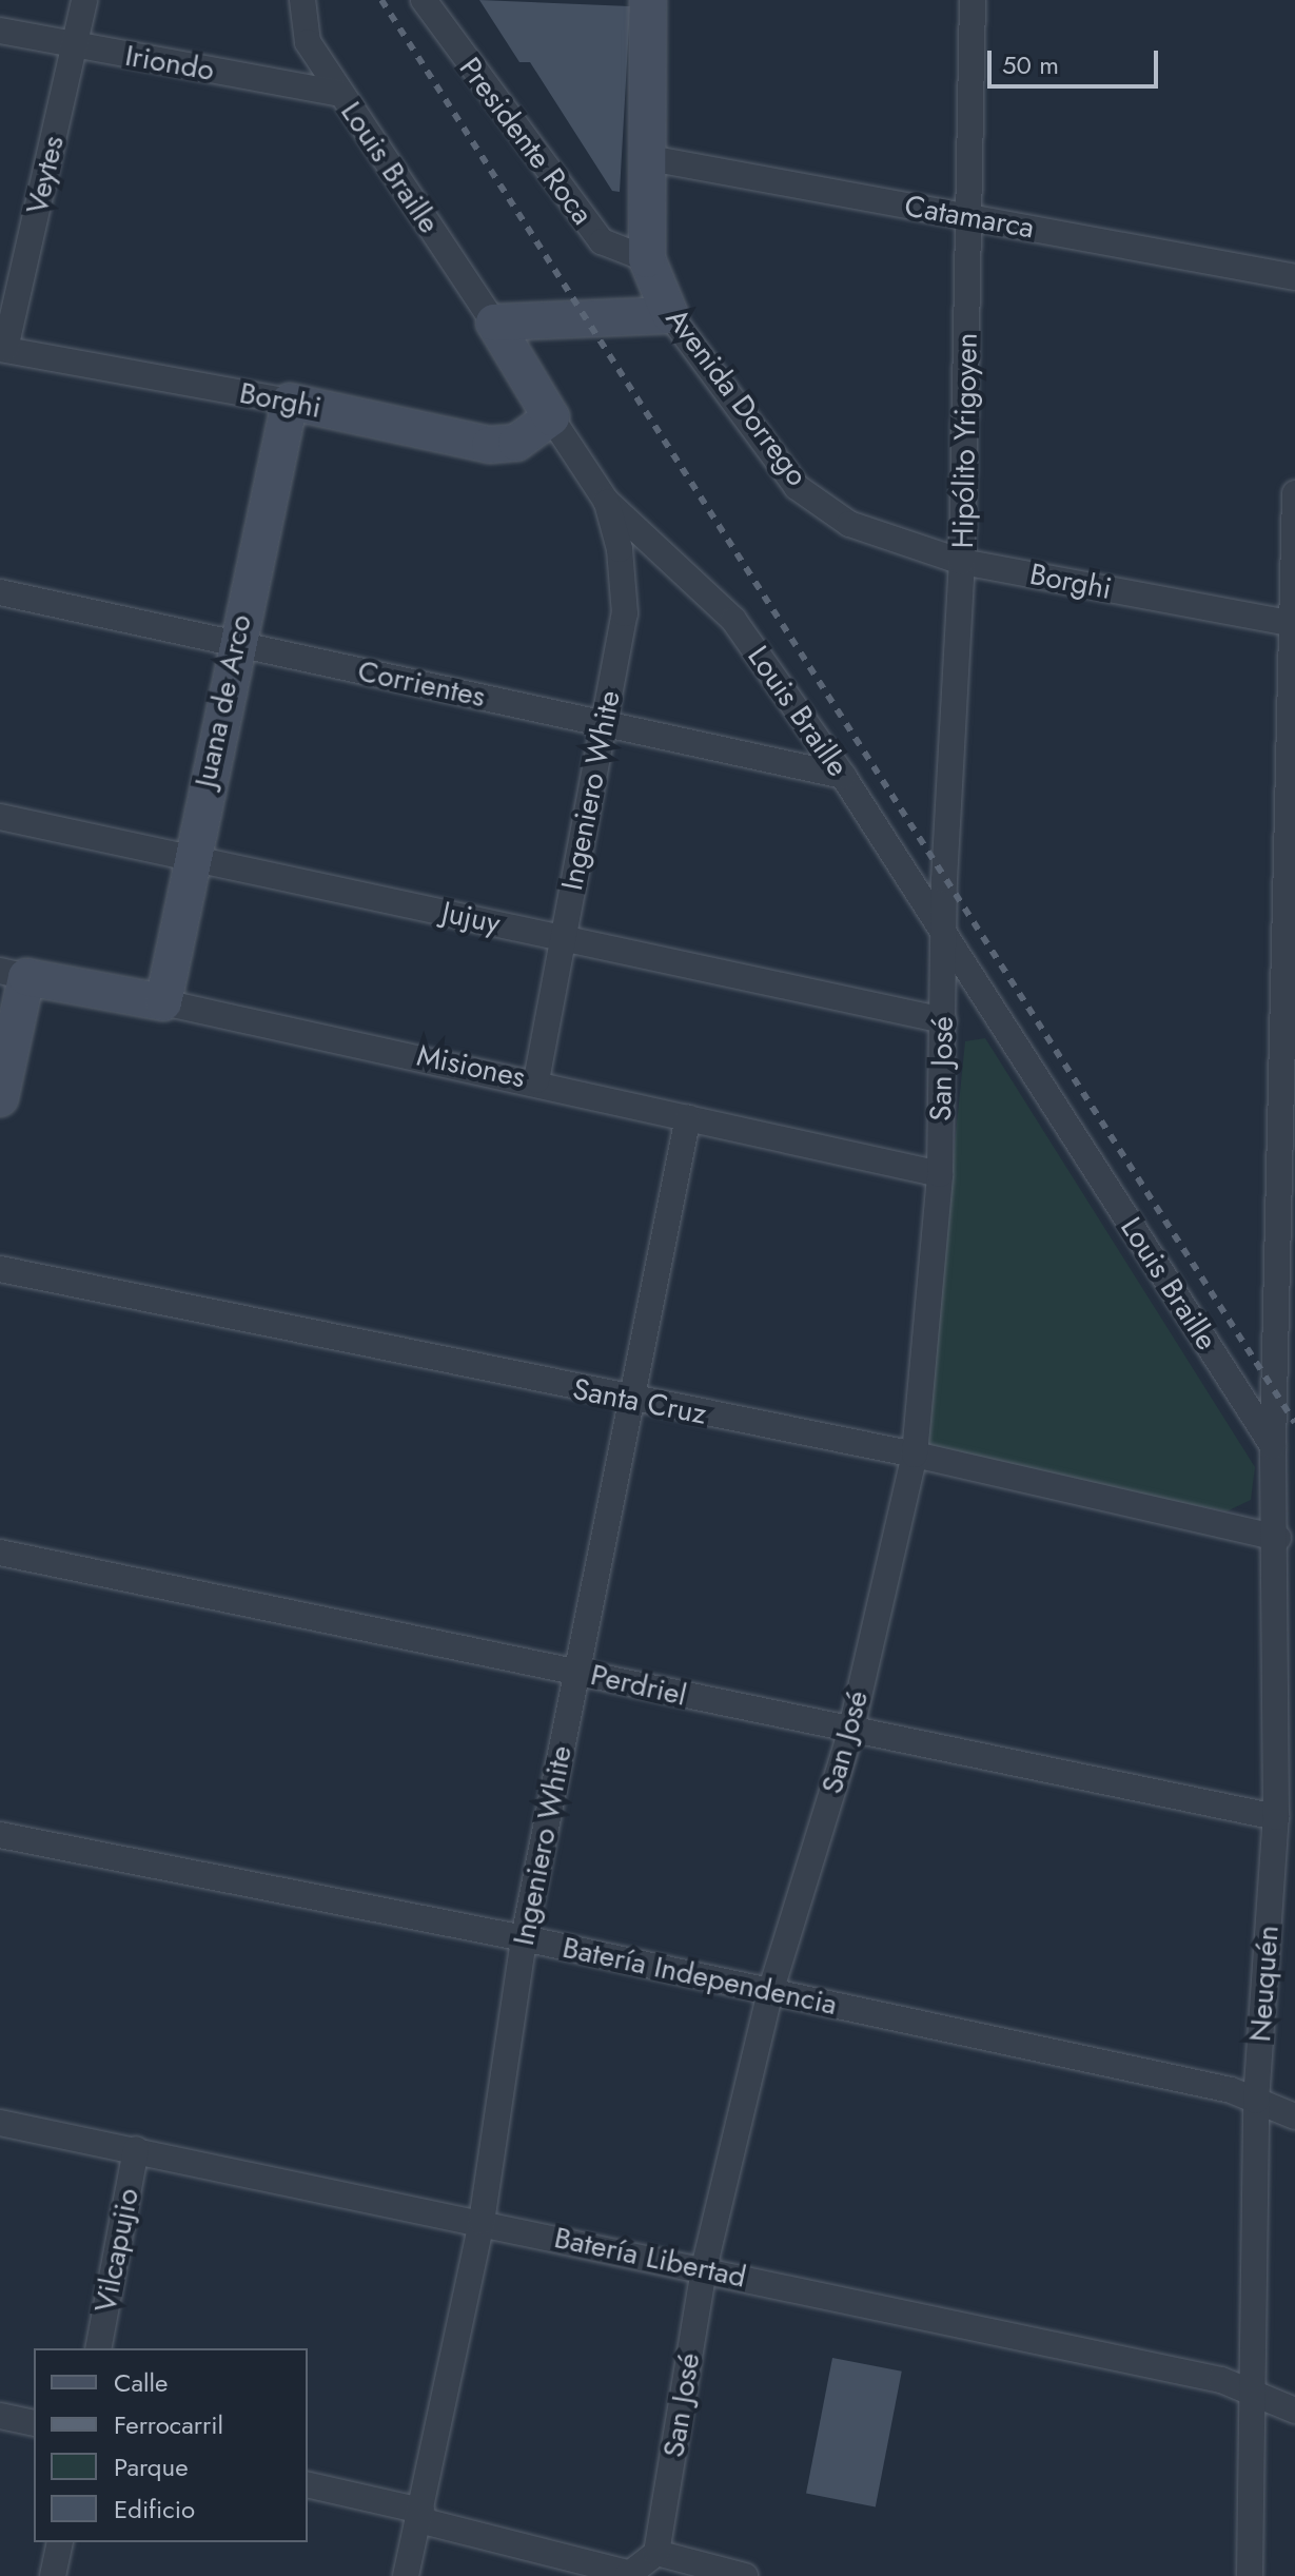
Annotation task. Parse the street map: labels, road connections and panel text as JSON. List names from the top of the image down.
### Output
{
  "streets": {
    "street": [
      "Iriondo",
      "Presidente Roca",
      "Louis Braille",
      "Veytes",
      "Catamarca",
      "Avenida Dorrego",
      "Borghi",
      "Hipólito Yrigoyen",
      "Corrientes",
      "Juana de Arco",
      "Ingeniero White",
      "Jujuy",
      "Misiones",
      "San José",
      "Santa Cruz",
      "Perdriel",
      "Batería Independencia",
      "Neuquén",
      "Vilcapujio",
      "Batería Libertad"
    ]
  },
  "crossings": [
    ["Iriondo", "Louis Braille"],
    ["Iriondo", "Veytes"],
    ["Presidente Roca", "Avenida Dorrego"],
    ["Louis Braille", "Borghi"],
    ["Louis Braille", "Corrientes"],
    ["Louis Braille", "Ingeniero White"],
    ["Louis Braille", "San José"],
    ["Louis Braille", "Neuquén"],
    ["Veytes", "Borghi"],
    ["Catamarca", "Avenida Dorrego"],
    ["Catamarca", "Hipólito Yrigoyen"],
    ["Avenida Dorrego", "Borghi"],
    ["Borghi", "Hipólito Yrigoyen"],
    ["Borghi", "Juana de Arco"],
    ["Borghi", "Neuquén"],
    ["Hipólito Yrigoyen", "San José"],
    ["Corrientes", "Juana de Arco"],
    ["Corrientes", "Ingeniero White"],
    ["Juana de Arco", "Jujuy"],
    ["Juana de Arco", "Misiones"],
    ["Ingeniero White", "Jujuy"],
    ["Ingeniero White", "Misiones"],
    ["Ingeniero White", "Santa Cruz"],
    ["Ingeniero White", "Perdriel"],
    ["Ingeniero White", "Batería Independencia"],
    ["Ingeniero White", "Batería Libertad"],
    ["Jujuy", "San José"],
    ["Misiones", "San José"],
    ["San José", "Santa Cruz"],
    ["San José", "Perdriel"],
    ["San José", "Batería Independencia"],
    ["San José", "Batería Libertad"],
    ["Santa Cruz", "Neuquén"],
    ["Perdriel", "Neuquén"],
    ["Batería Independencia", "Neuquén"],
    ["Neuquén", "Batería Libertad"],
    ["Vilcapujio", "Batería Libertad"]
  ],
  "legend": [
    "Calle",
    "Ferrocarril",
    "Parque",
    "Edificio"
  ],
  "scale_bar": "50 m"
}
